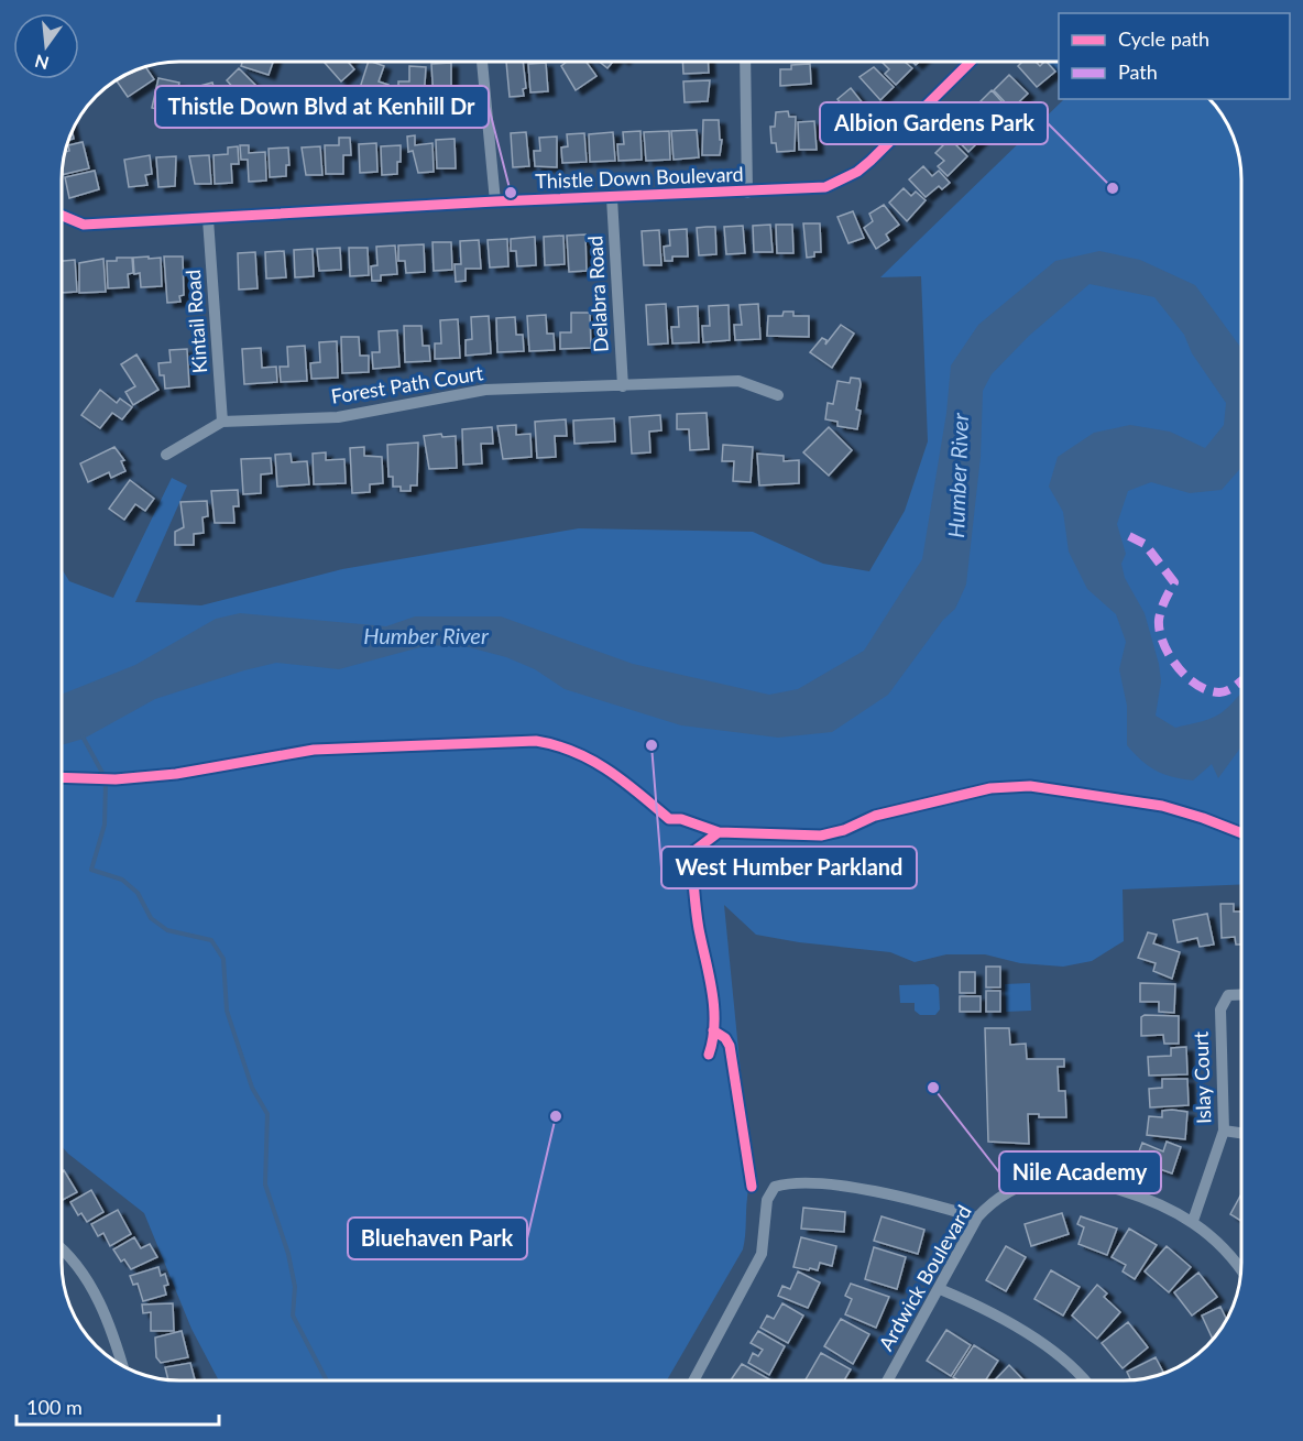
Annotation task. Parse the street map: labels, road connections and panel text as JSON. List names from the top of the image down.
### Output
{
  "streets": {
    "street": [
      "Thistle Down Boulevard",
      "Delabra Road",
      "Kintail Road",
      "Forest Path Court",
      "Islay Court",
      "Ardwick Boulevard"
    ]
  },
  "crossings": [
    ["Thistle Down Boulevard", "Delabra Road"],
    ["Thistle Down Boulevard", "Kintail Road"],
    ["Delabra Road", "Forest Path Court"],
    ["Kintail Road", "Forest Path Court"],
    ["Islay Court", "Ardwick Boulevard"]
  ],
  "water": ["Humber River"],
  "places": [
    "Albion Gardens Park",
    "Thistle Down Blvd at Kenhill Dr",
    "West Humber Parkland",
    "Nile Academy",
    "Bluehaven Park"
  ],
  "legend": ["Cycle path", "Path"],
  "scale_bar": "100 m",
  "north": "bottom"
}
